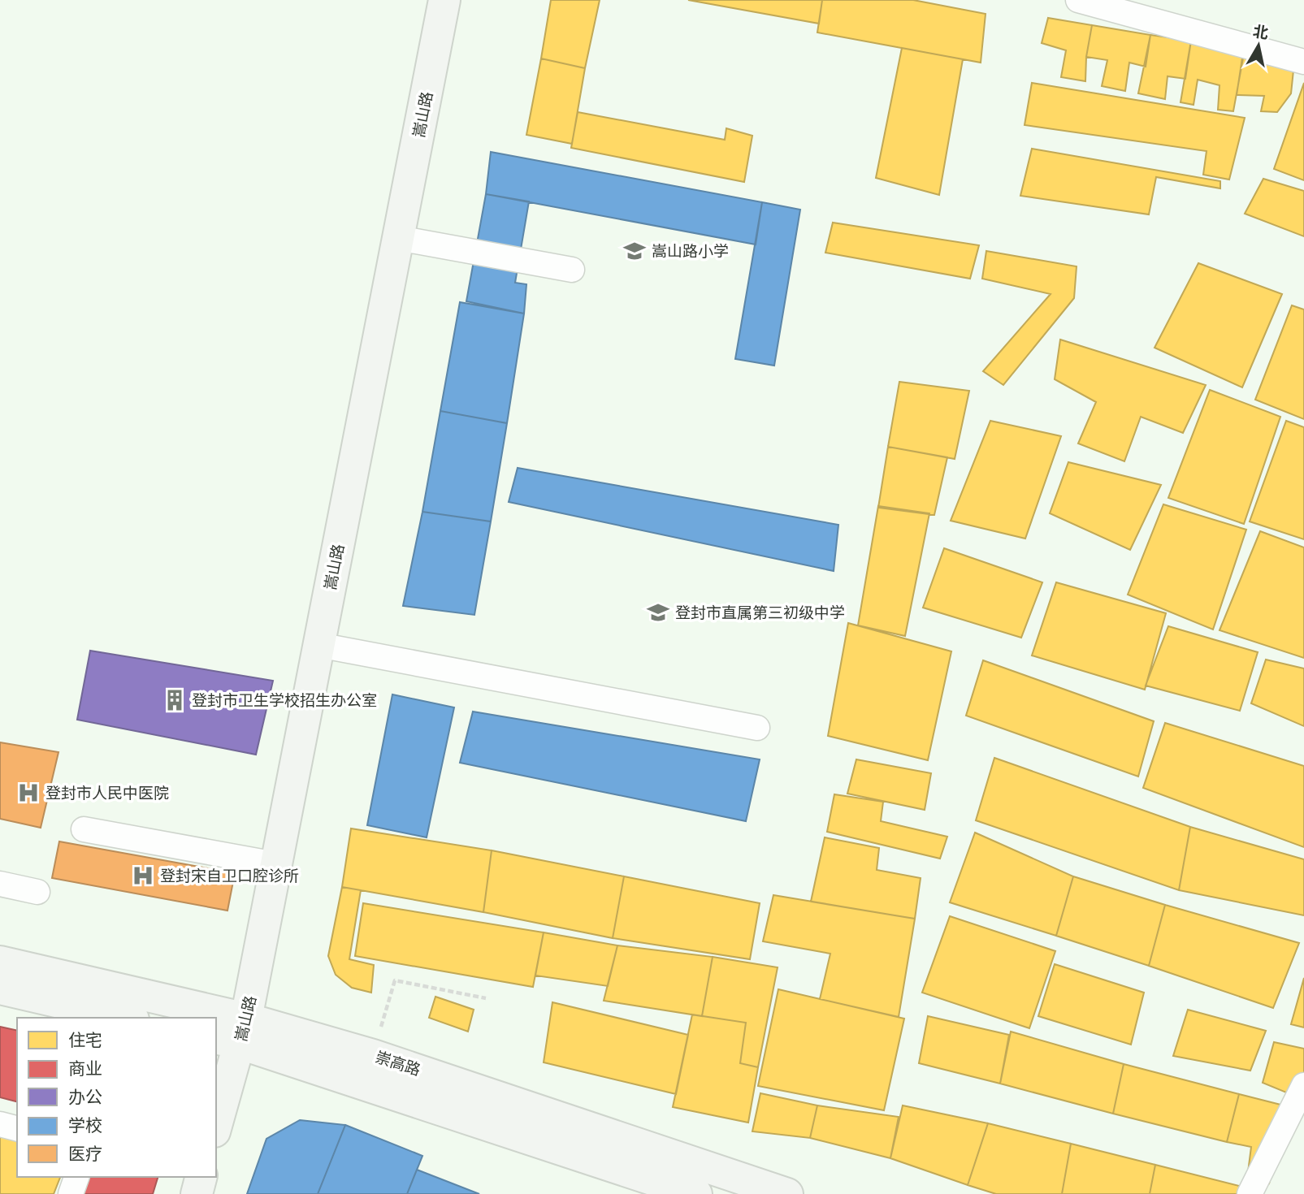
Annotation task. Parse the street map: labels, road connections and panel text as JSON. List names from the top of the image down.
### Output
{
  "streets": {
    "street": ["嵩山路", "崇高路"]
  },
  "crossings": [
    ["嵩山路", "崇高路"]
  ],
  "places": {
    "school or university": ["嵩山路小学", "登封市直属第三初级中学"],
    "building": ["登封市卫生学校招生办公室"],
    "hospital": ["登封市人民中医院", "登封宋自卫口腔诊所"]
  },
  "legend": [
    "住宅",
    "商业",
    "办公",
    "学校",
    "医疗"
  ],
  "north": "top"
}
